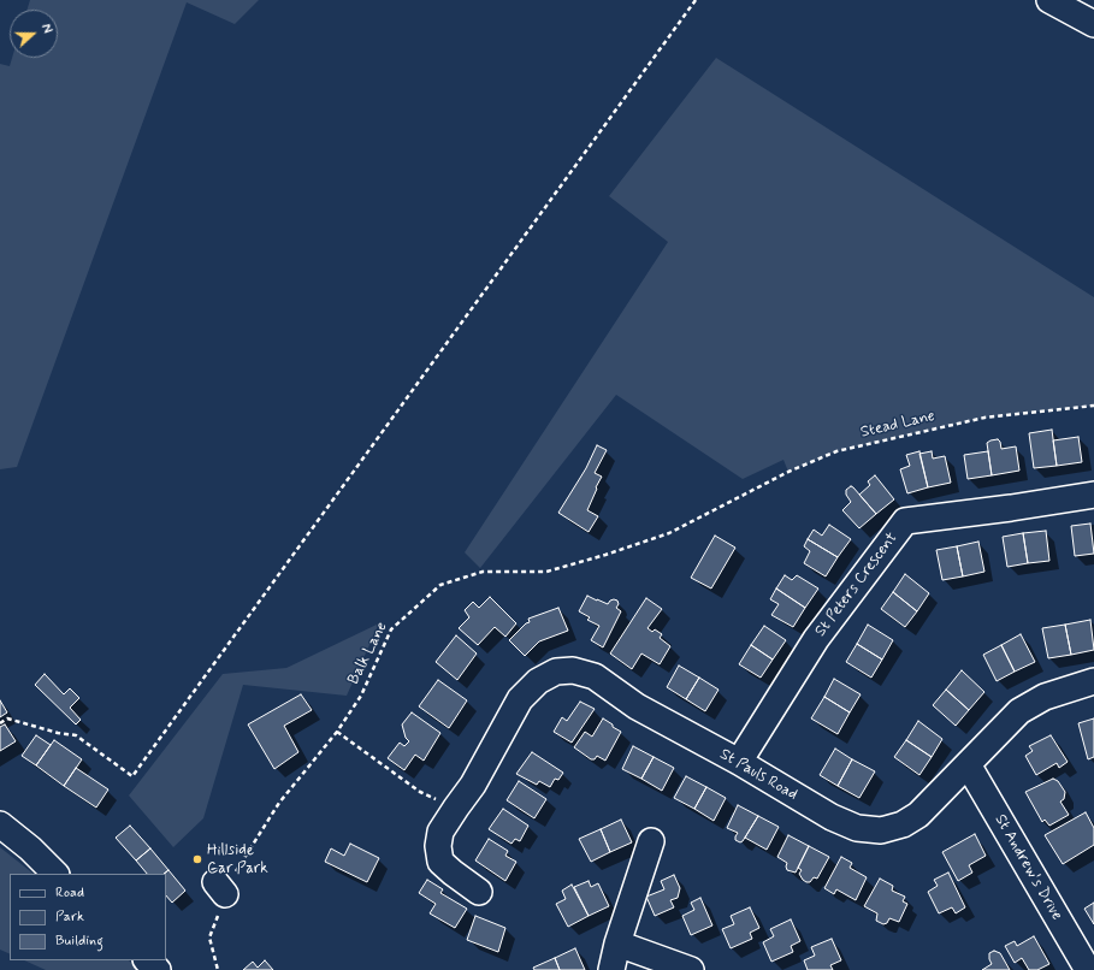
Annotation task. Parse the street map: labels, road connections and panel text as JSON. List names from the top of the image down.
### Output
{
  "streets": {
    "street": ["St Peters Crescent", "St Pauls Road", "St Andrew's Drive"],
    "path": ["Stead Lane", "Balk Lane"]
  },
  "crossings": [
    ["Stead Lane", "Balk Lane"],
    ["St Peters Crescent", "St Pauls Road"],
    ["St Pauls Road", "St Andrew's Drive"]
  ],
  "places": ["Hillside Car Park"],
  "legend": ["Road", "Park", "Building"],
  "north": "right"
}
